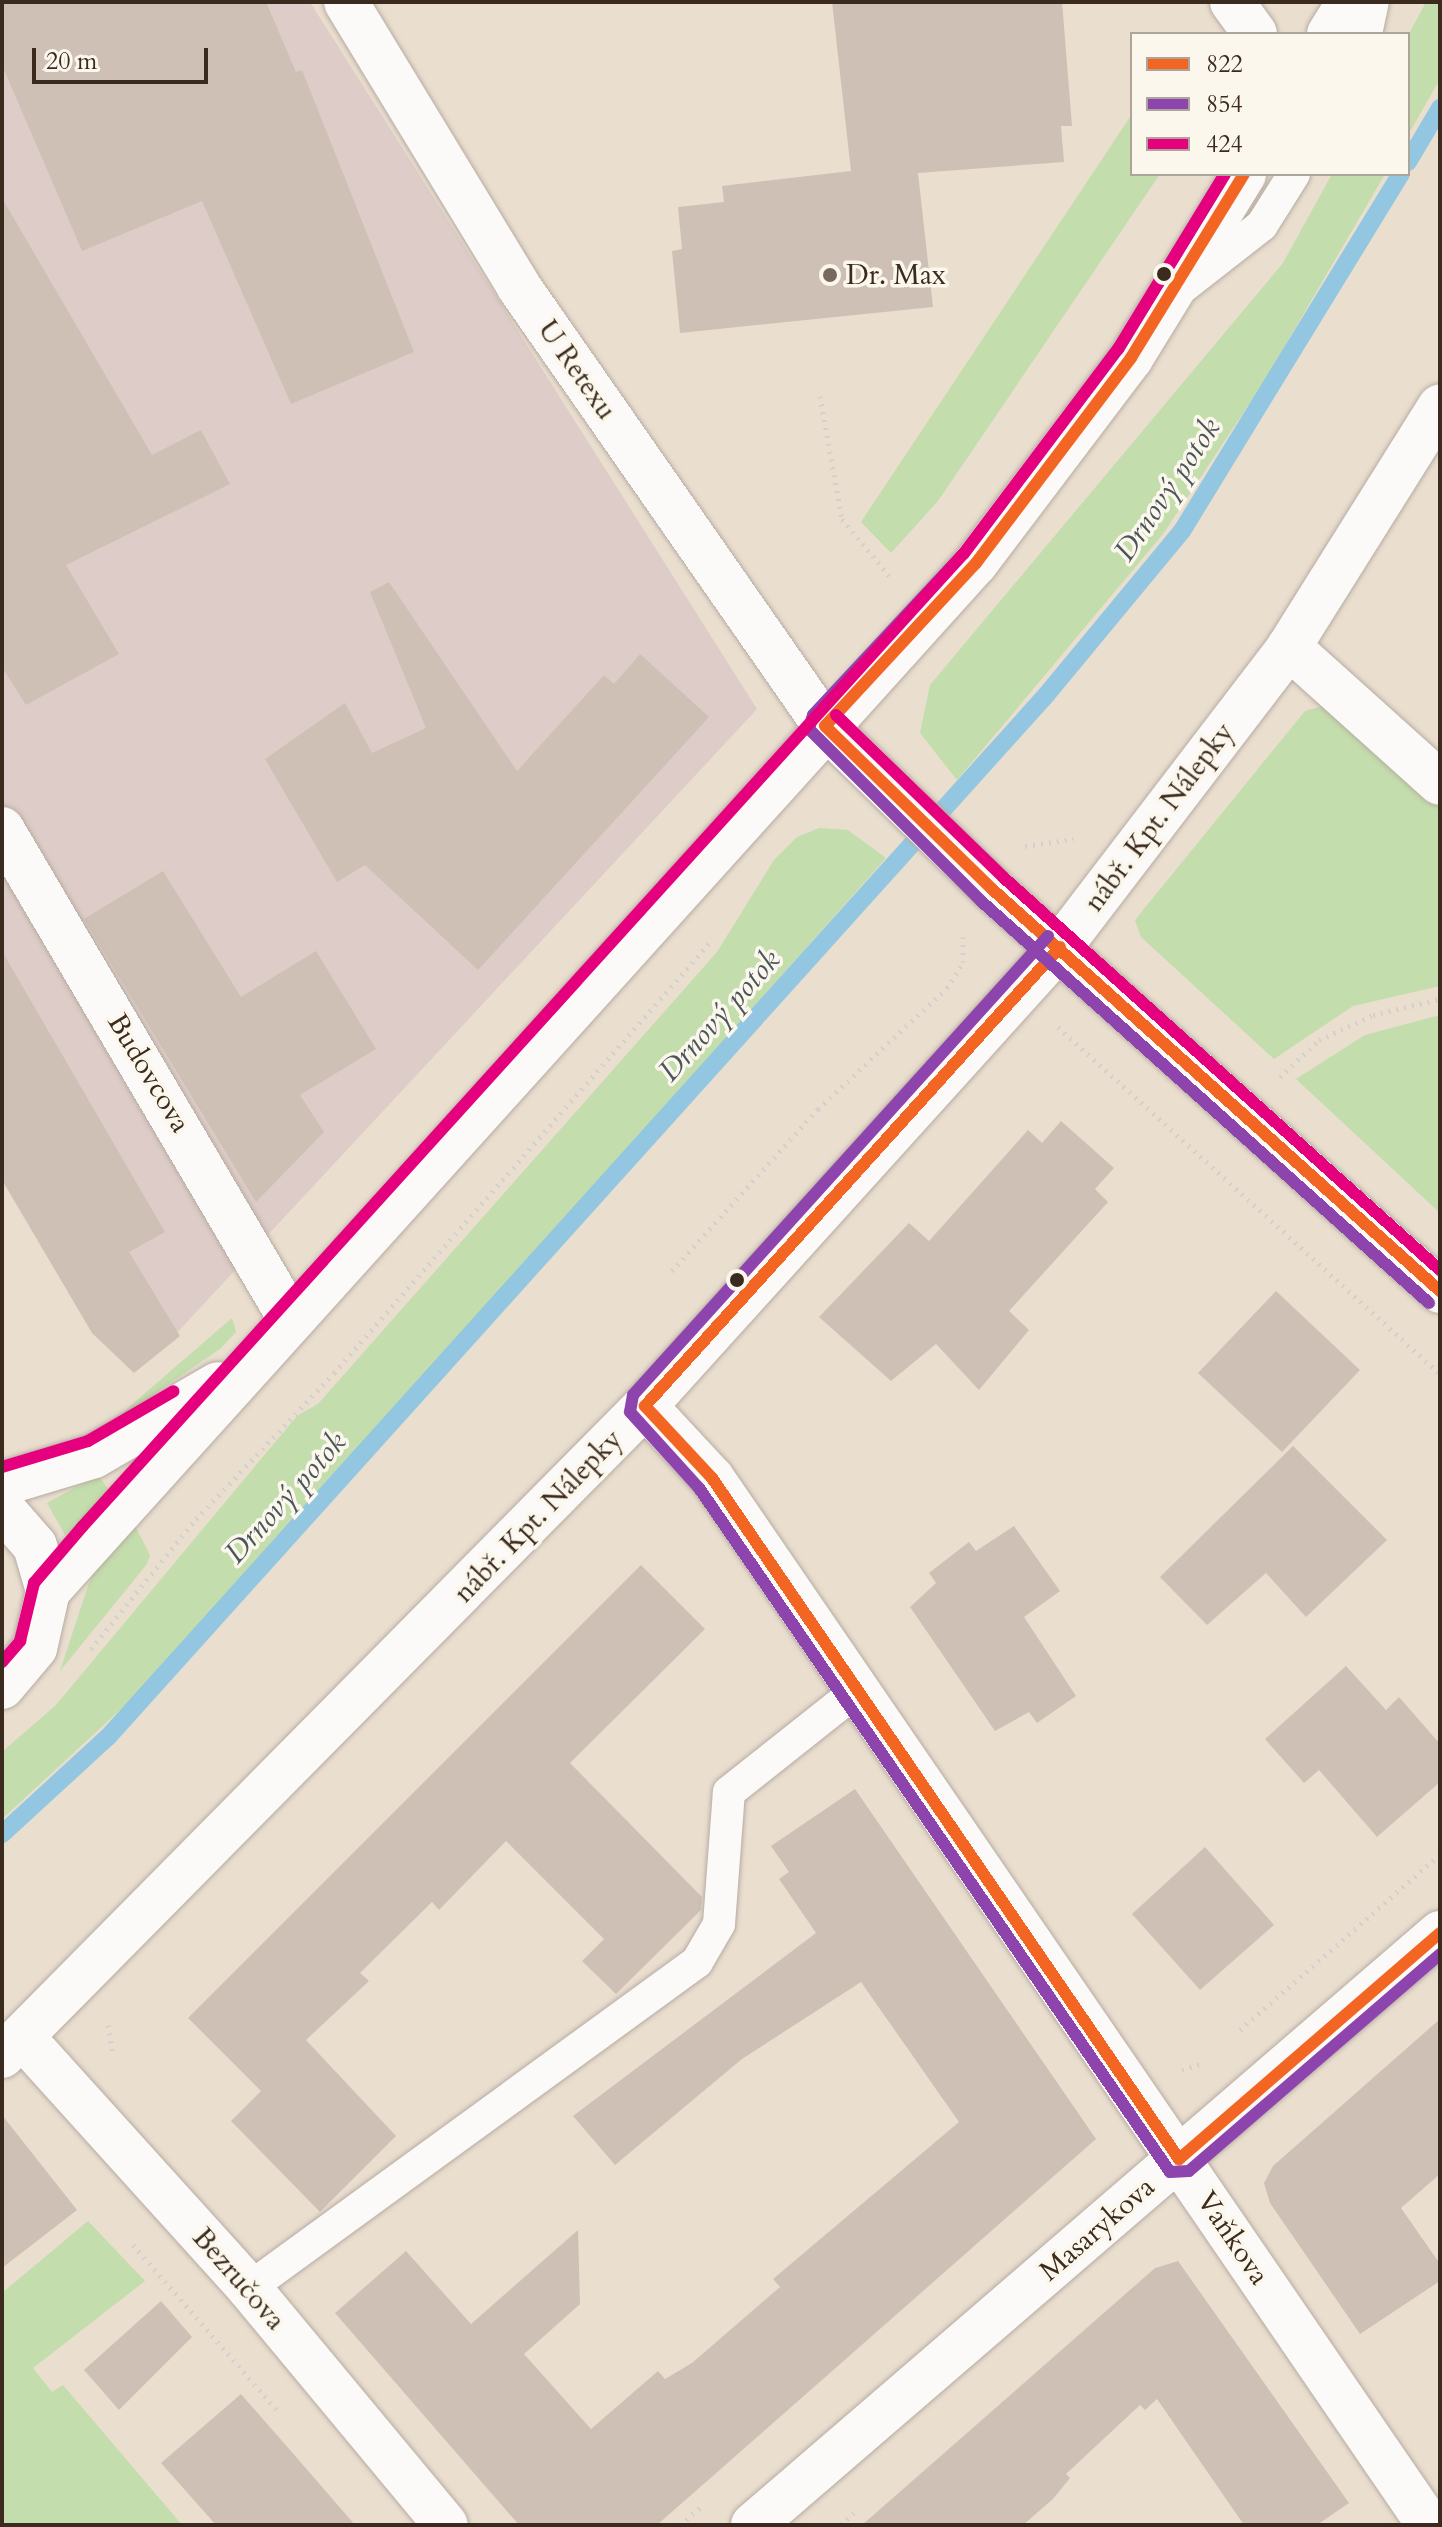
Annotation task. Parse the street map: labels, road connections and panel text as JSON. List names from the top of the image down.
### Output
{
  "streets": {
    "street": [
      "U Retexu",
      "nábř. Kpt. Nálepky",
      "Budovcova",
      "Masarykova",
      "Vaňkova",
      "Bezručova"
    ]
  },
  "crossings": [
    ["U Retexu", "nábř. Kpt. Nálepky"],
    ["nábř. Kpt. Nálepky", "Vaňkova"],
    ["nábř. Kpt. Nálepky", "Bezručova"],
    ["Masarykova", "Vaňkova"]
  ],
  "water": ["Drnový potok"],
  "places": ["Dr. Max"],
  "lines": ["transit line 822", "transit line 854", "transit line 424"],
  "legend": ["822", "854", "424"],
  "scale_bar": "20 m"
}
